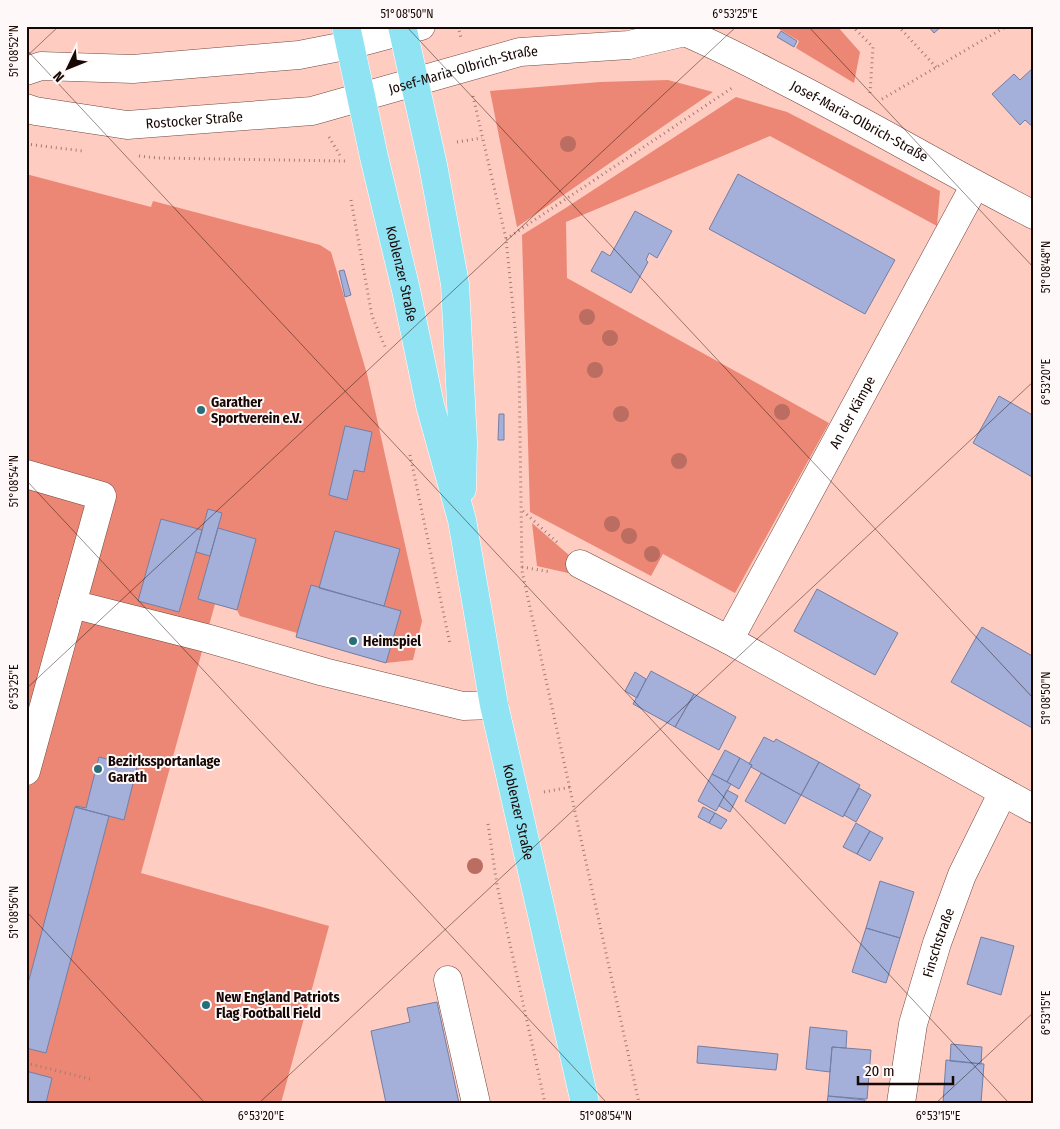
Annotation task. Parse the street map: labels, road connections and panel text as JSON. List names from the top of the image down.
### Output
{
  "streets": {
    "main road": ["Koblenzer Straße"],
    "street": [
      "Josef-Maria-Olbrich-Straße",
      "Rostocker Straße",
      "An der Kämpe",
      "Finschstraße"
    ]
  },
  "crossings": [
    ["Josef-Maria-Olbrich-Straße", "Rostocker Straße"],
    ["Josef-Maria-Olbrich-Straße", "Koblenzer Straße"],
    ["Josef-Maria-Olbrich-Straße", "An der Kämpe"],
    ["Rostocker Straße", "Koblenzer Straße"]
  ],
  "places": [
    "Garather Sportverein e.V.",
    "Heimspiel",
    "Bezirkssportanlage Garath",
    "New England Patriots Flag Football Field"
  ],
  "scale_bar": "20 m",
  "north": "bottom left",
  "coordinates": [
    "51°08'50\"N",
    "6°53'25\"E",
    "51°08'52\"N",
    "51°08'48\"N",
    "6°53'20\"E",
    "51°08'54\"N",
    "51°08'56\"N",
    "6°53'15\"E"
  ]
}
